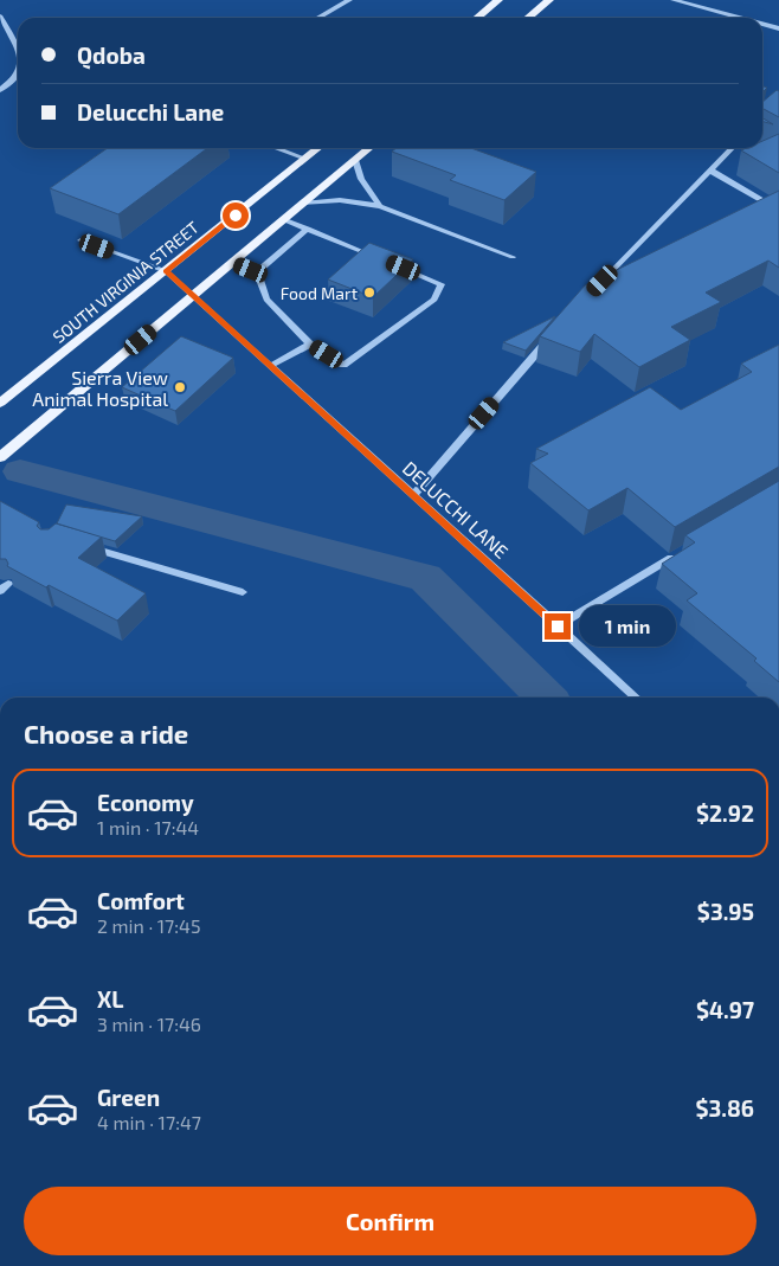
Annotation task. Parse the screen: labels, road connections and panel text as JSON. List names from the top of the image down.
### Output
{
  "streets": {
    "main road": ["SOUTH VIRGINIA STREET"],
    "street": ["DELUCCHI LANE"]
  },
  "crossings": [
    ["SOUTH VIRGINIA STREET", "DELUCCHI LANE"]
  ],
  "places": ["Food Mart", "Sierra View Animal Hospital"],
  "page": {
    "banner": ["Qdoba", "Delucchi Lane"],
    "bubble": "1 min",
    "heading": "Choose a ride",
    "list": [
      {
        "name": "Economy",
        "note": "1 min · 17:44",
        "value": "$2.92"
      },
      {
        "name": "Comfort",
        "note": "2 min · 17:45",
        "value": "$3.95"
      },
      {
        "name": "XL",
        "note": "3 min · 17:46",
        "value": "$4.97"
      },
      {
        "name": "Green",
        "note": "4 min · 17:47",
        "value": "$3.86"
      }
    ],
    "buttons": "Confirm"
  }
}
